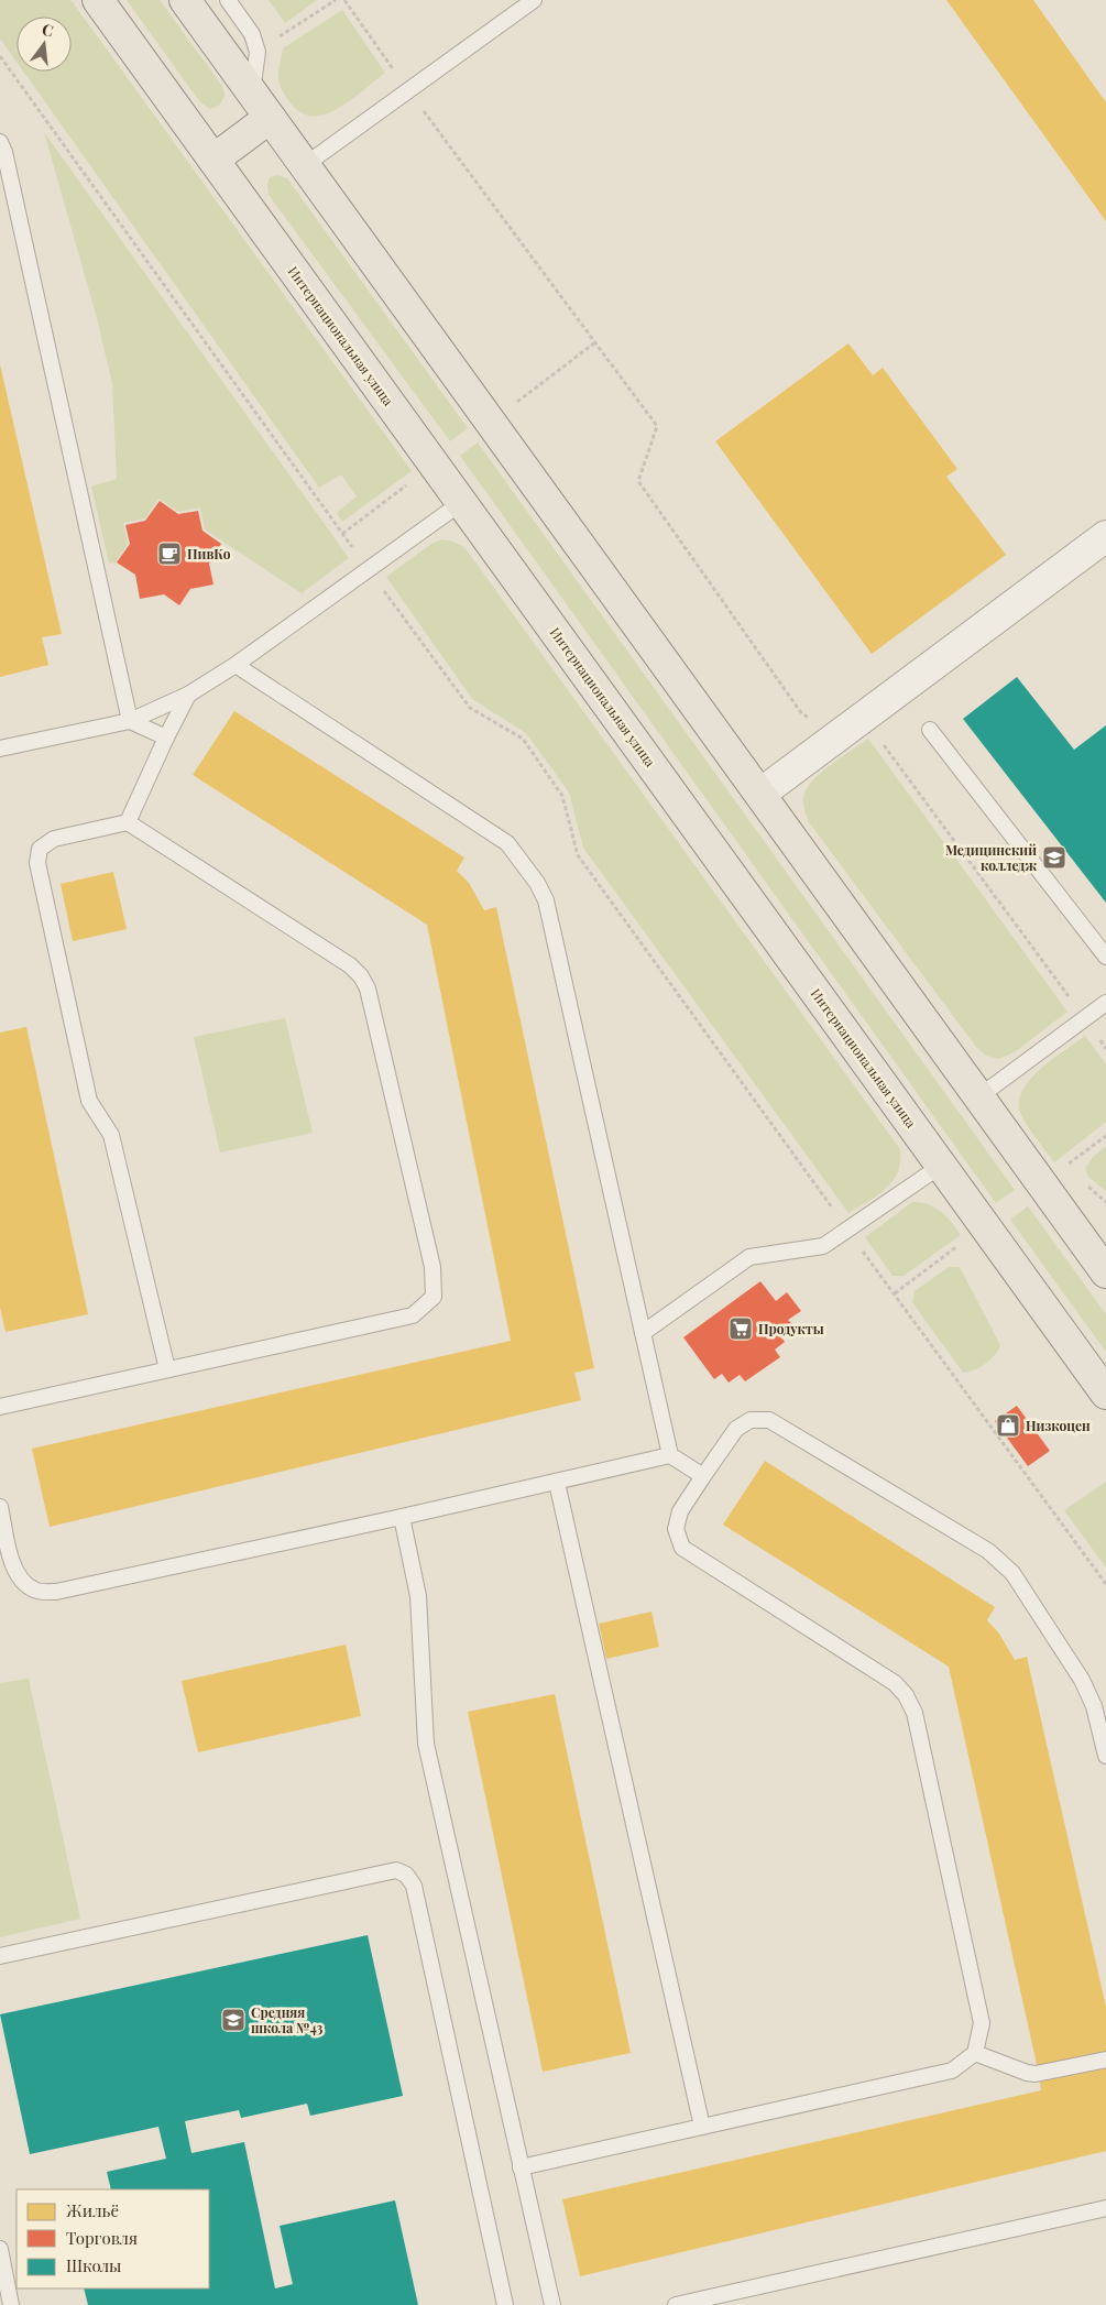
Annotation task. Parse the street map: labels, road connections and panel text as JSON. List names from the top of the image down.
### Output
{
  "streets": {
    "main road": ["Интернациональная улица"]
  },
  "places": {
    "cafe": ["ПивКо"],
    "school or university": ["Медицинский колледж", "Средняя школа №43"],
    "supermarket": ["Продукты"],
    "shop": ["Низкоцен"]
  },
  "legend": ["Жильё", "Торговля", "Школы"],
  "north": "top"
}
